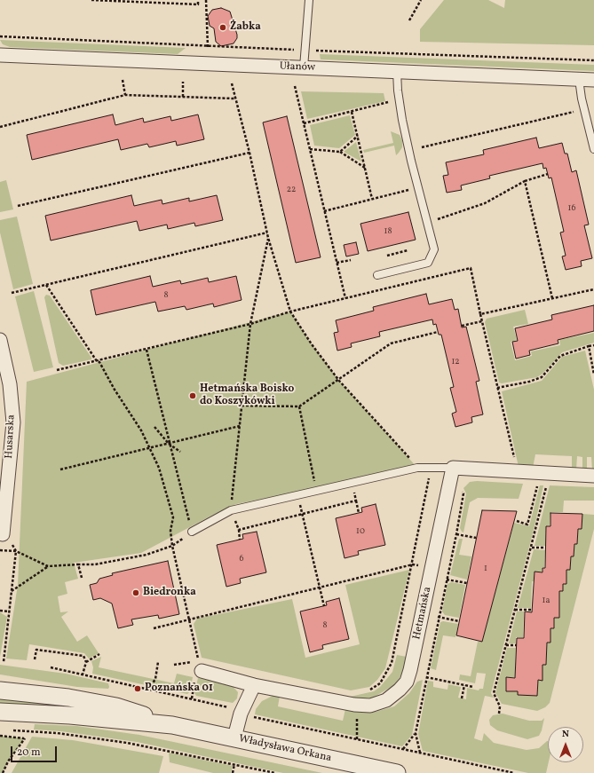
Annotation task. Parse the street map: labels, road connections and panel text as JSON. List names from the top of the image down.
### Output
{
  "streets": {
    "street": [
      "Ułanów",
      "Husarska",
      "Hetmańska",
      "Władysława Orkana"
    ]
  },
  "places": [
    "Żabka",
    "Hetmańska Boisko do Koszykówki",
    "Biedronka",
    "Poznańska 01"
  ],
  "house_numbers": [
    "22",
    "16",
    "18",
    "8",
    "12",
    "10",
    "6",
    "1",
    "1a",
    "8"
  ],
  "scale_bar": "20 m",
  "north": "top"
}
